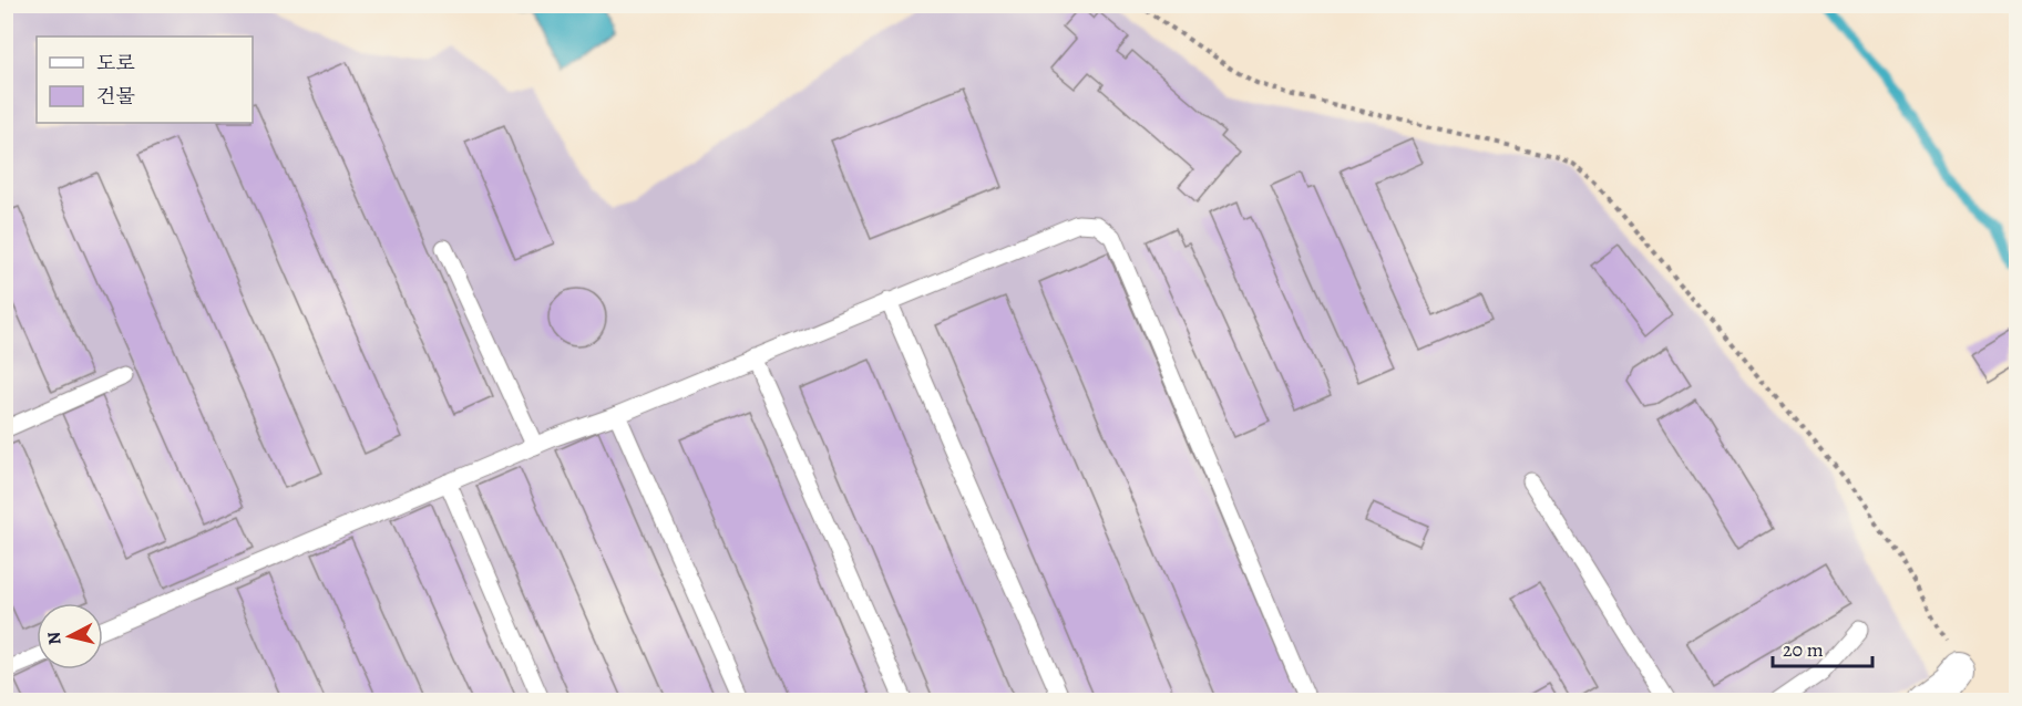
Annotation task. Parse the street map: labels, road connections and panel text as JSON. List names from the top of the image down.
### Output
{
  "legend": ["도로", "건물"],
  "scale_bar": "20 m",
  "north": "left"
}
